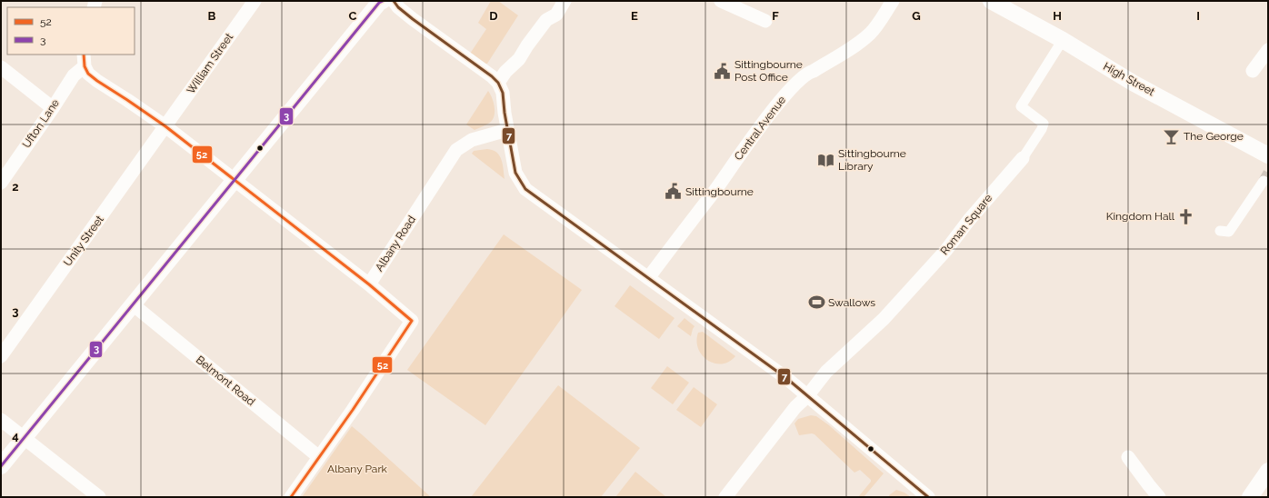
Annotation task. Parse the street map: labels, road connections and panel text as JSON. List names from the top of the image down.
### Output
{
  "streets": {
    "street": [
      "William Street",
      "High Street",
      "Ufton Lane",
      "Central Avenue",
      "Roman Square",
      "Unity Street",
      "Albany Road",
      "Belmont Road"
    ]
  },
  "crossings": [
    ["William Street", "Unity Street"],
    ["High Street", "Roman Square"]
  ],
  "parks": ["Albany Park"],
  "places": {
    "public building": ["Sittingbourne Post Office", "Sittingbourne"],
    "bar": ["The George"],
    "library": ["Sittingbourne Library"],
    "church": ["Kingdom Hall"],
    "sports": ["Swallows"]
  },
  "lines": ["transit line 3", "transit line 7", "transit line 52"],
  "legend": ["52", "3"],
  "grid": {
    "columns": [
      "B",
      "C",
      "D",
      "E",
      "F",
      "G",
      "H",
      "I"
    ],
    "rows": ["2", "3", "4"]
  }
}
